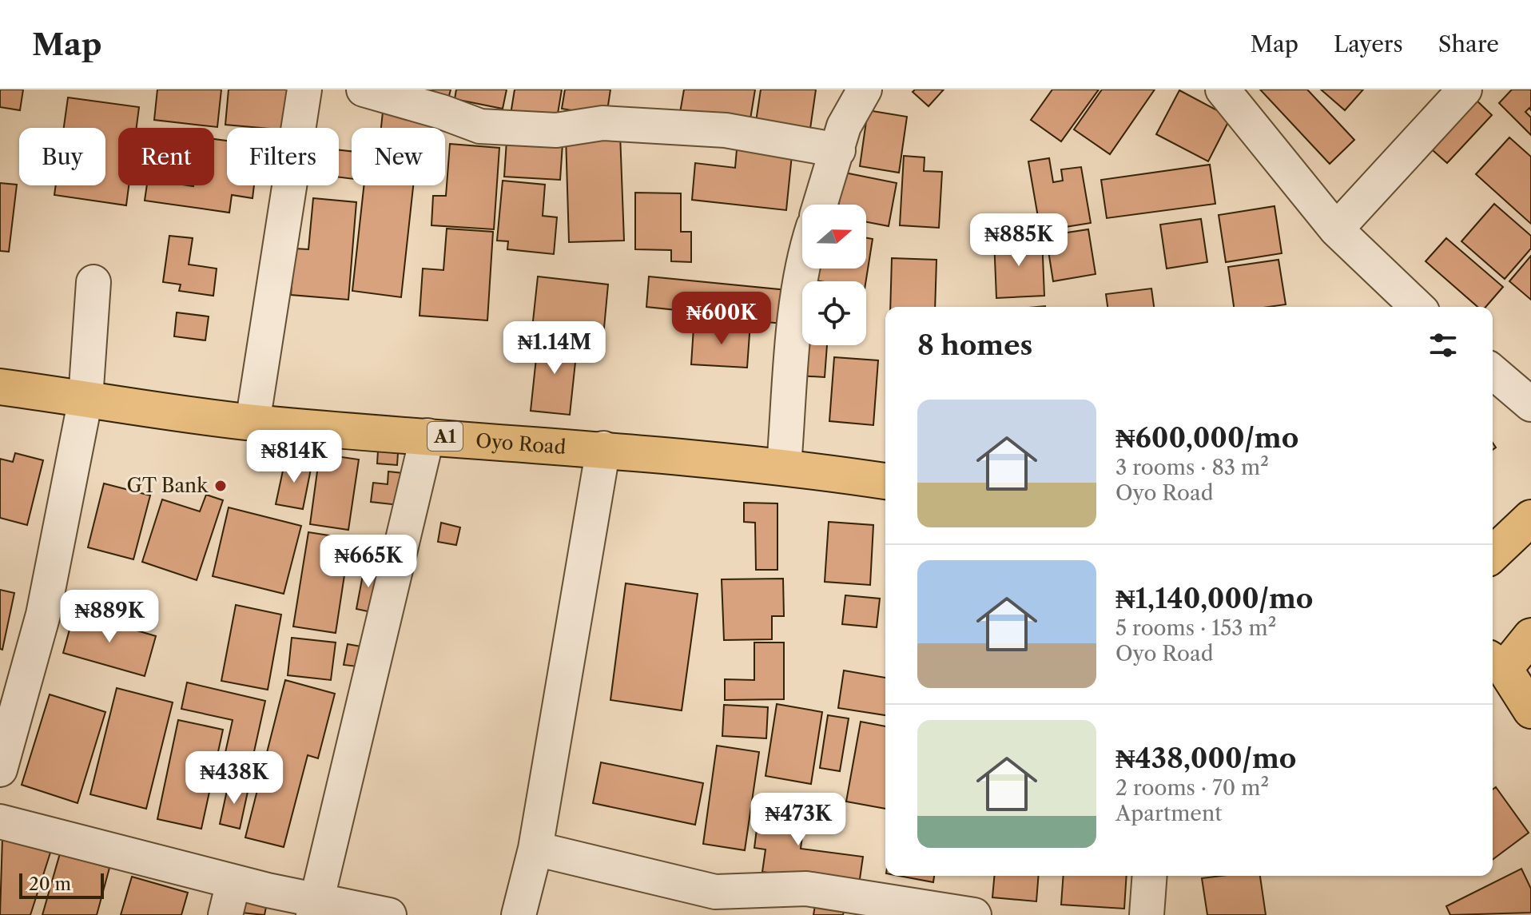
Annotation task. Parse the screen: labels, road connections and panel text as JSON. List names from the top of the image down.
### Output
{
  "streets": {
    "main road": ["A1", "Oyo Road"]
  },
  "places": ["GT Bank"],
  "scale_bar": "20 m",
  "north": "right",
  "page": {
    "header": "Map",
    "nav": ["Map", "Layers", "Share"],
    "chip": [
      "Buy",
      "Rent",
      "Filters",
      "New"
    ],
    "price": [
      "₦885K",
      "₦600K",
      "₦1.14M",
      "₦814K",
      "₦665K",
      "₦889K",
      "₦438K",
      "₦473K"
    ],
    "heading": "8 homes",
    "list": [
      {
        "name": "₦600,000/mo",
        "note": "3 rooms · 83 m² · Oyo Road"
      },
      {
        "name": "₦1,140,000/mo",
        "note": "5 rooms · 153 m² · Oyo Road"
      },
      {
        "name": "₦438,000/mo",
        "note": "2 rooms · 70 m² · Apartment"
      }
    ],
    "scale": "20 m"
  }
}
